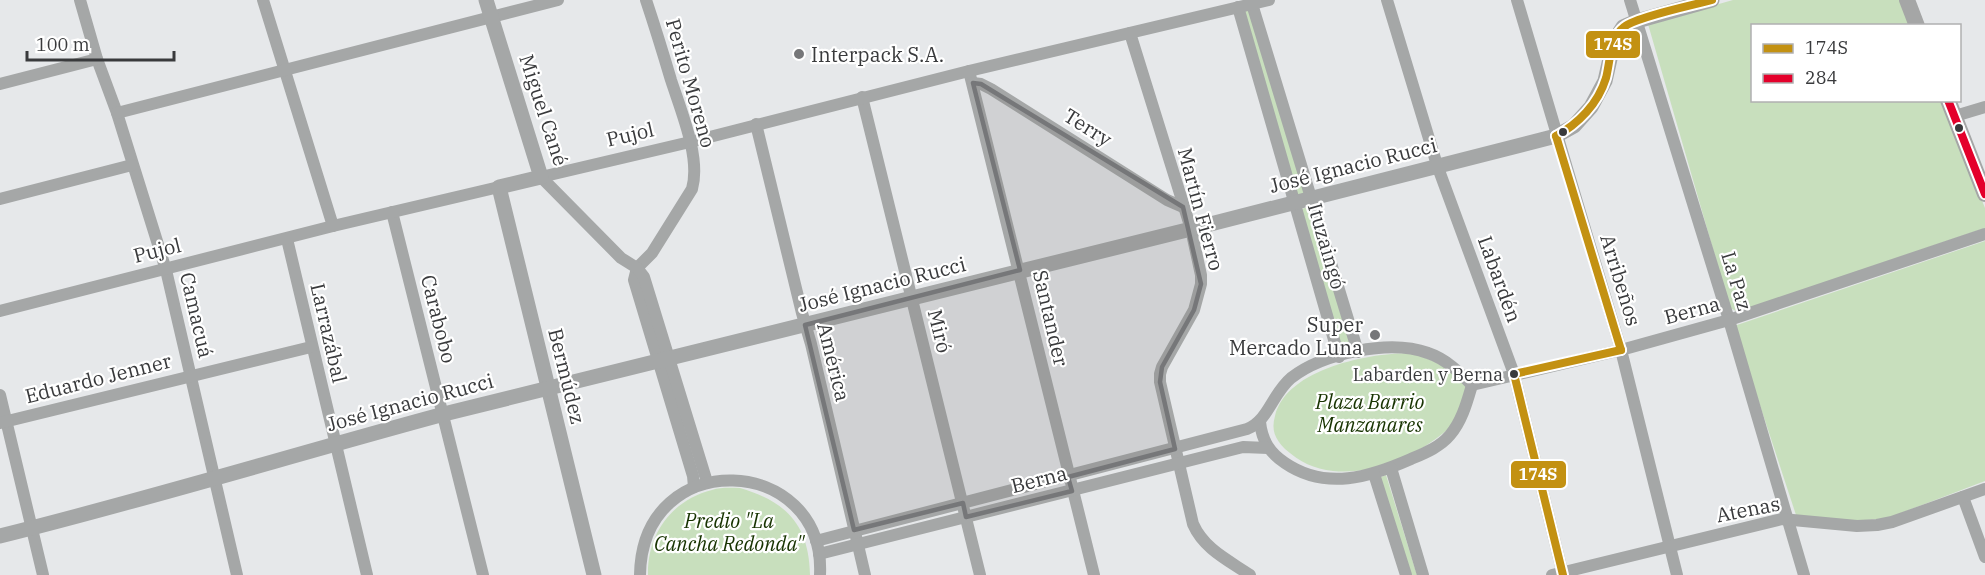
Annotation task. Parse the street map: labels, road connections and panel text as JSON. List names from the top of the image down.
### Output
{
  "streets": {
    "street": [
      "Perito Moreno",
      "Miguel Cané",
      "Terry",
      "Pujol",
      "José Ignacio Rucci",
      "Martín Fierro",
      "Ituzaingó",
      "Labardén",
      "Arribeños",
      "La Paz",
      "Berna",
      "Camacuá",
      "Santander",
      "Carabobo",
      "Miró",
      "Larrazábal",
      "América",
      "Bermúdez",
      "Eduardo Jenner",
      "Atenas"
    ]
  },
  "crossings": [
    ["Perito Moreno", "Miguel Cané"],
    ["Perito Moreno", "Pujol"],
    ["Miguel Cané", "Pujol"],
    ["Terry", "Martín Fierro"],
    ["Terry", "Santander"],
    ["Pujol", "Martín Fierro"],
    ["Pujol", "Ituzaingó"],
    ["Pujol", "Camacuá"],
    ["Pujol", "Santander"],
    ["Pujol", "Carabobo"],
    ["Pujol", "Miró"],
    ["Pujol", "Larrazábal"],
    ["Pujol", "América"],
    ["Pujol", "Bermúdez"],
    ["José Ignacio Rucci", "Martín Fierro"],
    ["José Ignacio Rucci", "Ituzaingó"],
    ["José Ignacio Rucci", "Labardén"],
    ["José Ignacio Rucci", "Arribeños"],
    ["José Ignacio Rucci", "La Paz"],
    ["José Ignacio Rucci", "Camacuá"],
    ["José Ignacio Rucci", "Santander"],
    ["José Ignacio Rucci", "Carabobo"],
    ["José Ignacio Rucci", "Miró"],
    ["José Ignacio Rucci", "Larrazábal"],
    ["José Ignacio Rucci", "América"],
    ["José Ignacio Rucci", "Bermúdez"],
    ["Martín Fierro", "Berna"],
    ["Ituzaingó", "Berna"],
    ["Labardén", "Berna"],
    ["Labardén", "Atenas"],
    ["Arribeños", "Berna"],
    ["Arribeños", "Atenas"],
    ["La Paz", "Berna"],
    ["La Paz", "Atenas"],
    ["Berna", "Santander"],
    ["Berna", "Miró"],
    ["Berna", "América"],
    ["Camacuá", "Eduardo Jenner"],
    ["Larrazábal", "Eduardo Jenner"]
  ],
  "parks": ["Plaza Barrio Manzanares", "Predio \"La Cancha Redonda\""],
  "places": ["Interpack S.A.", "Super Mercado Luna", "Labarden y Berna"],
  "lines": ["transit line 174S", "transit line 284"],
  "legend": ["174S", "284"],
  "scale_bar": "100 m"
}
